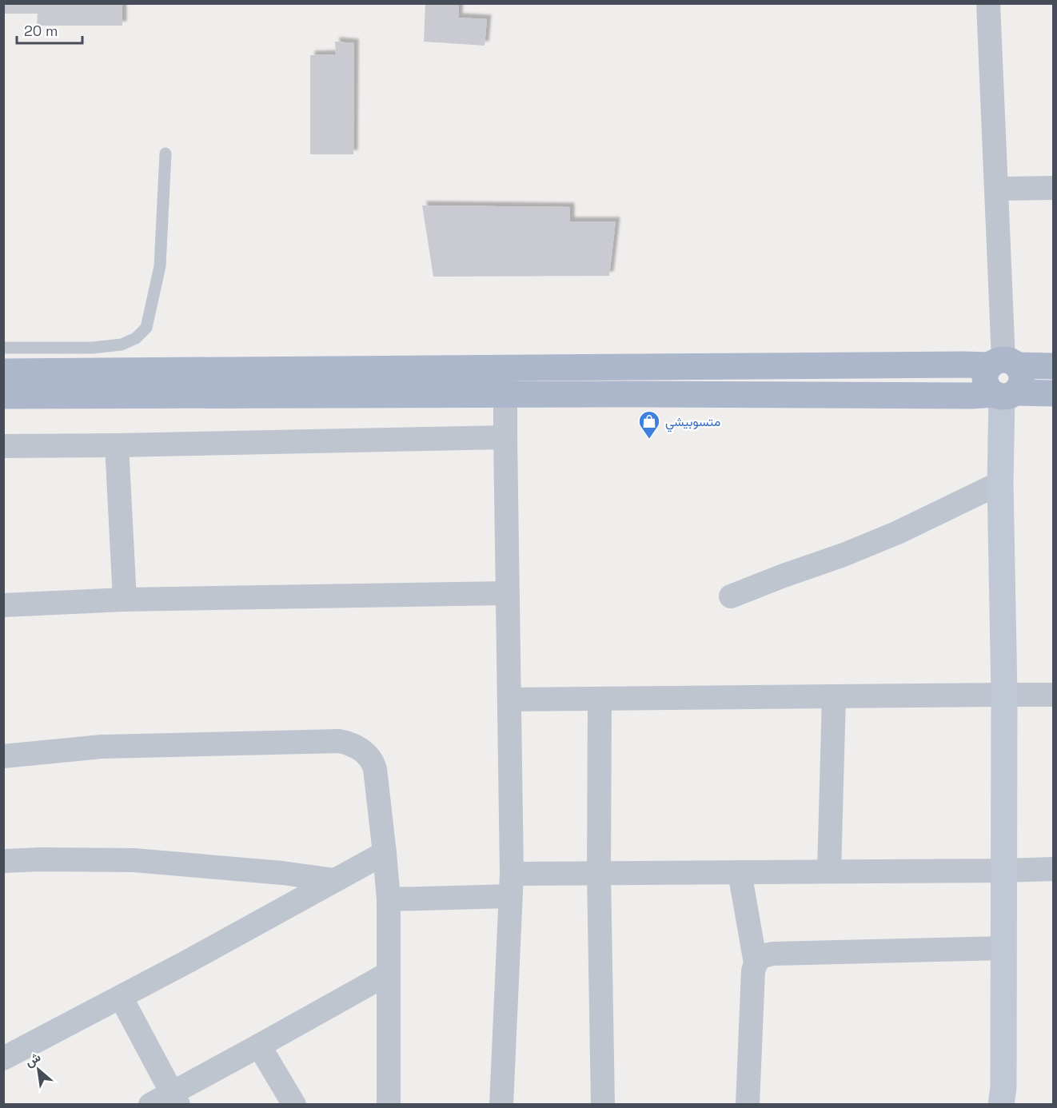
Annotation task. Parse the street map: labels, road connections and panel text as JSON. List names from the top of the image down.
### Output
{
  "places": {
    "shop": ["متسوبيشي"]
  },
  "scale_bar": "20 m",
  "north": "top left"
}
